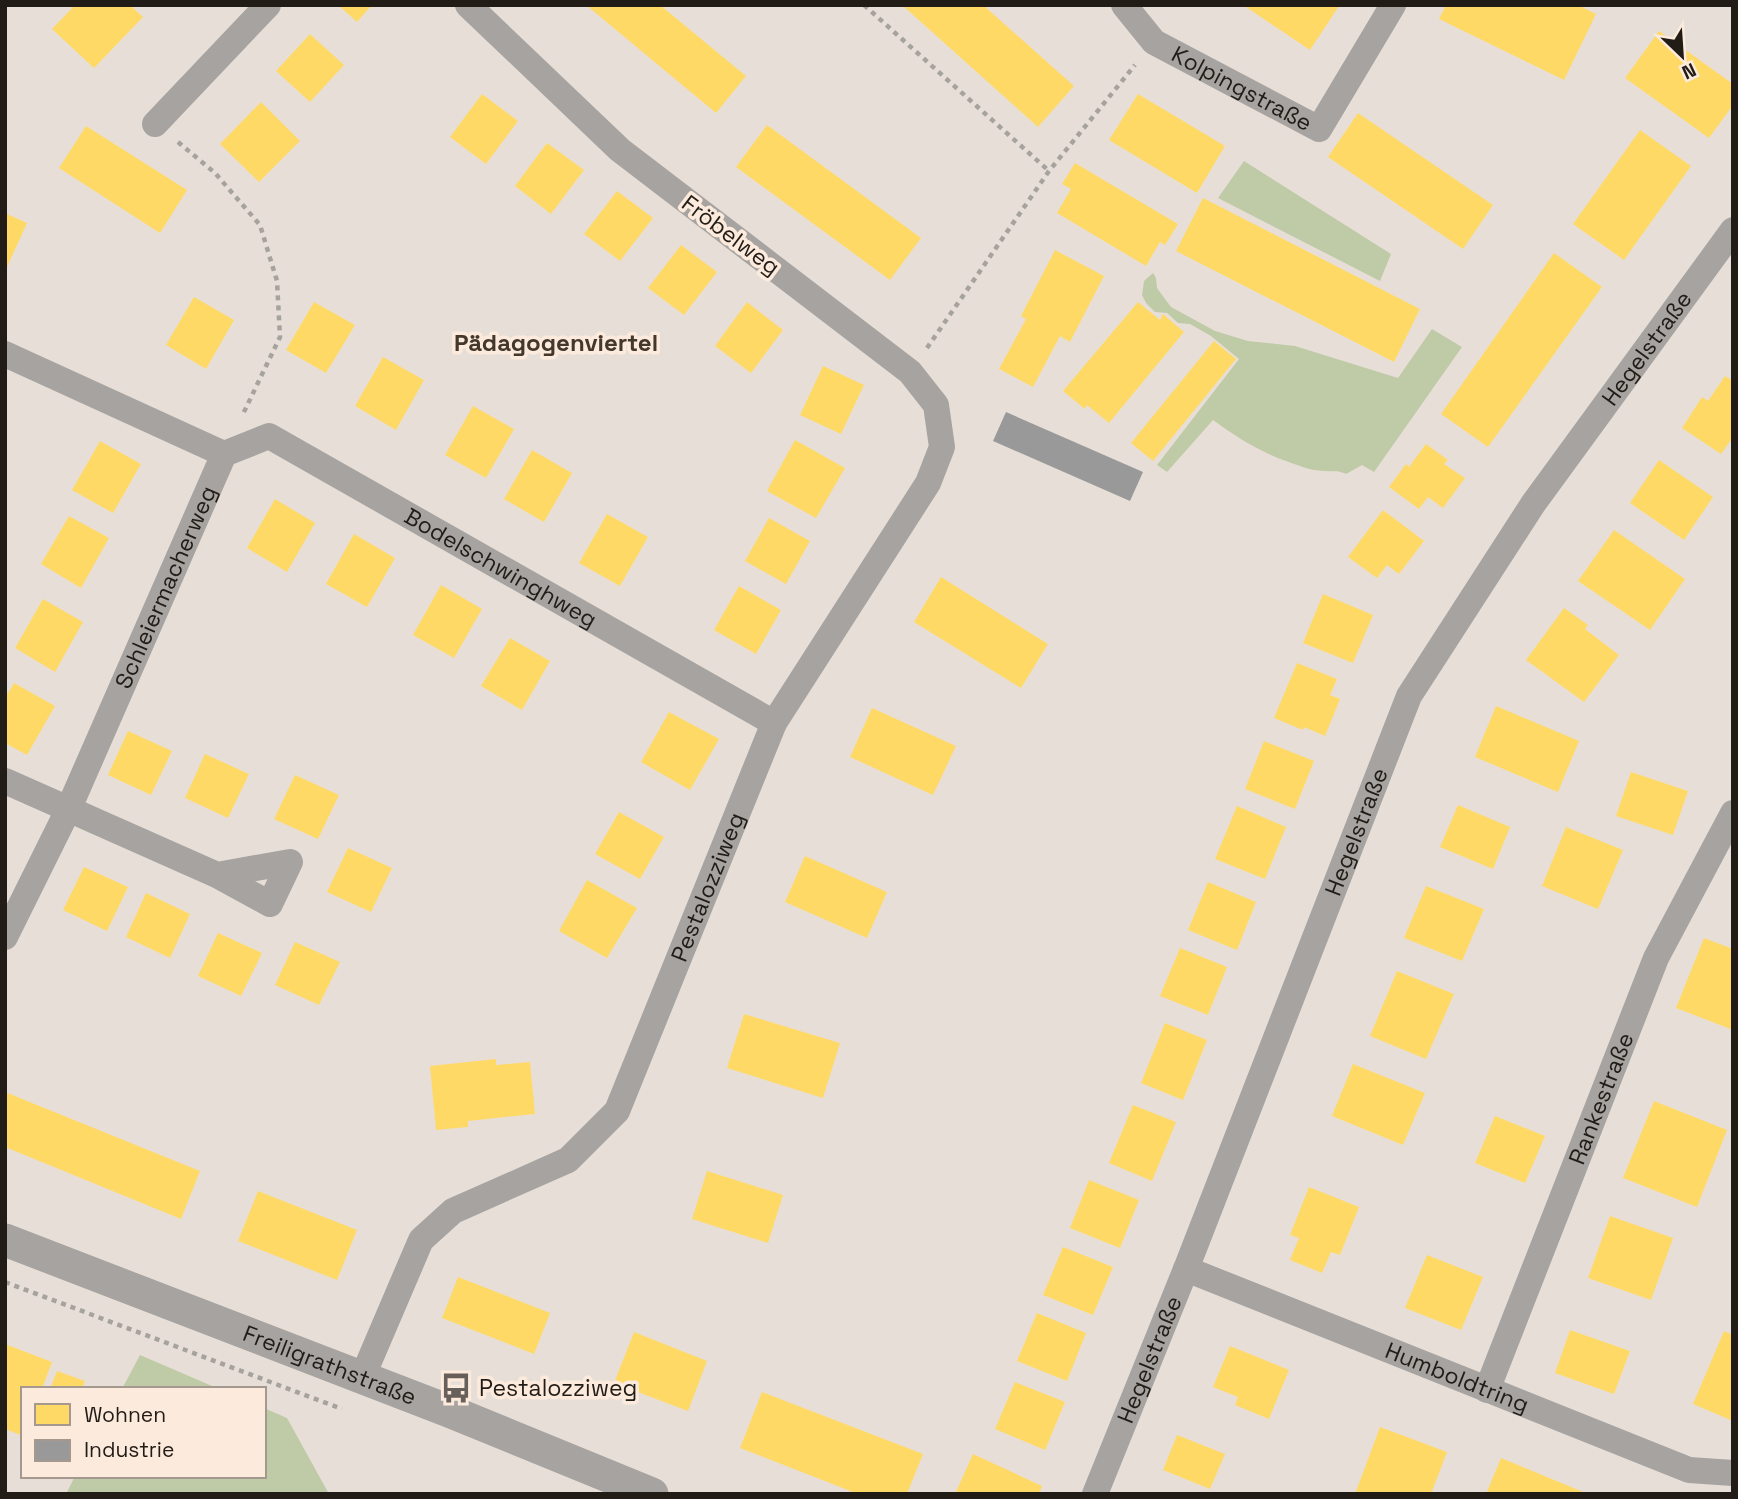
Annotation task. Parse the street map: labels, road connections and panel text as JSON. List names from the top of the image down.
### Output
{
  "streets": {
    "street": [
      "Kolpingstraße",
      "Fröbelweg",
      "Hegelstraße",
      "Bodelschwinghweg",
      "Schleiermacherweg",
      "Pestalozziweg",
      "Rankestraße",
      "Freiligrathstraße",
      "Humboldtring"
    ]
  },
  "crossings": [
    ["Fröbelweg", "Pestalozziweg"],
    ["Hegelstraße", "Humboldtring"],
    ["Bodelschwinghweg", "Schleiermacherweg"],
    ["Bodelschwinghweg", "Pestalozziweg"],
    ["Pestalozziweg", "Freiligrathstraße"],
    ["Rankestraße", "Humboldtring"]
  ],
  "districts": ["Pädagogenviertel"],
  "places": {
    "bus stop": ["Pestalozziweg"]
  },
  "legend": ["Wohnen", "Industrie"],
  "north": "bottom right"
}
